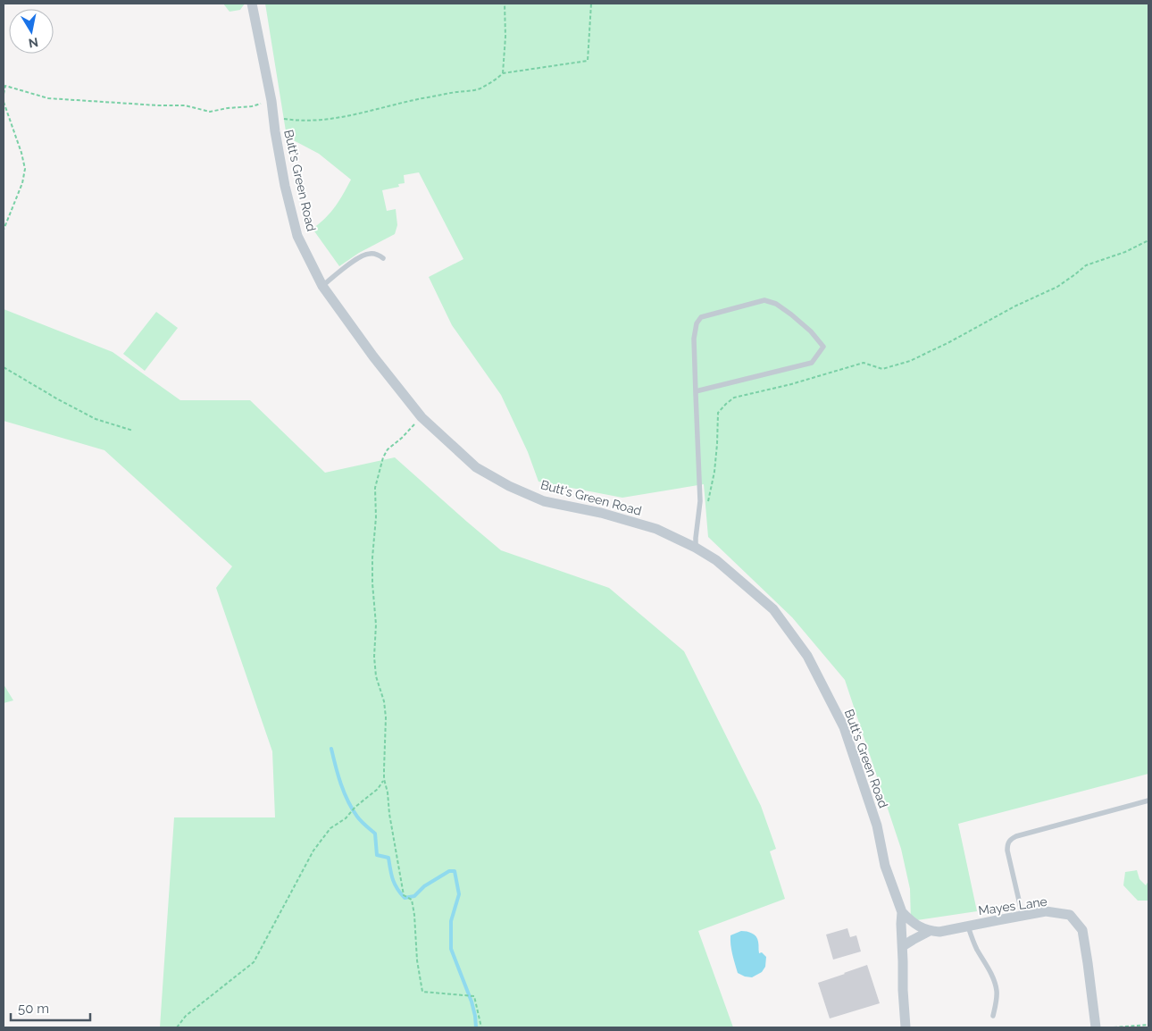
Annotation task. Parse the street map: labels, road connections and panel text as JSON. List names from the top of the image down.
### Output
{
  "streets": {
    "street": ["Butt's Green Road", "Mayes Lane"]
  },
  "scale_bar": "50 m",
  "north": "bottom"
}
